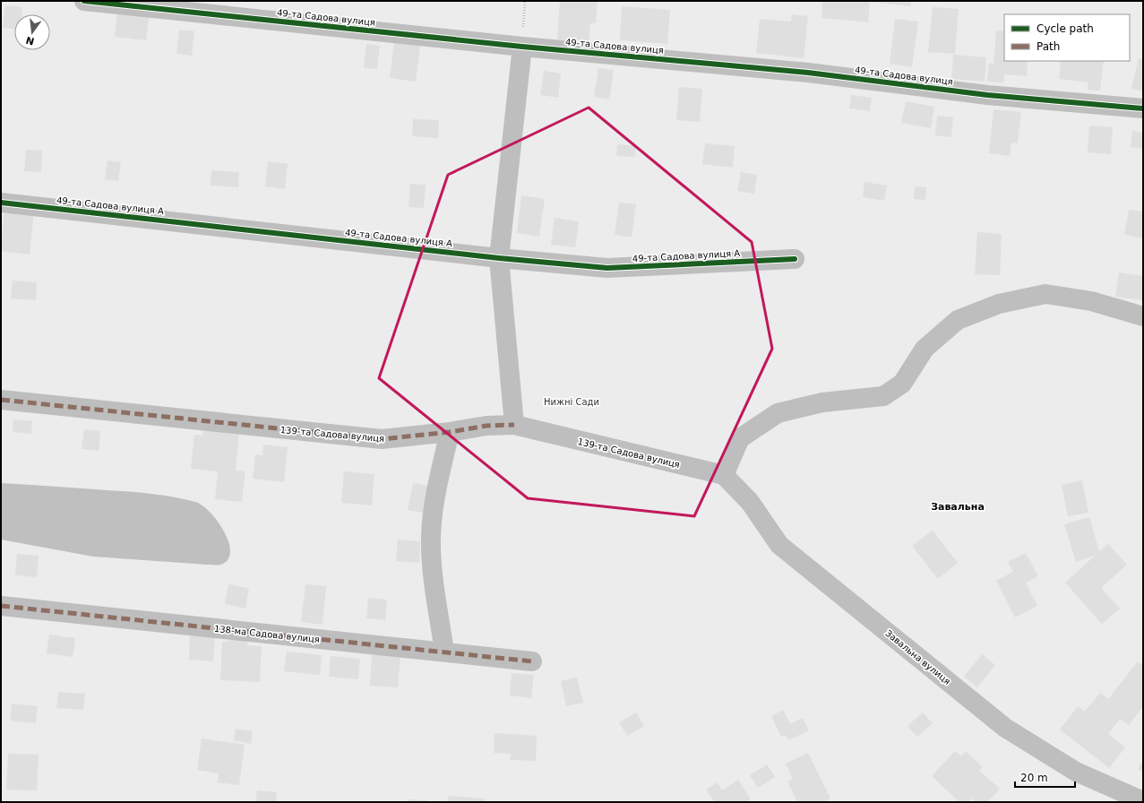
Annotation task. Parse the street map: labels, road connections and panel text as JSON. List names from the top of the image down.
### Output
{
  "streets": {
    "street": [
      "49-та Садова вулиця",
      "49-та Садова вулиця А",
      "139-та Садова вулиця",
      "138-ма Садова вулиця",
      "Завальна вулиця"
    ]
  },
  "crossings": [
    ["139-та Садова вулиця", "Завальна вулиця"]
  ],
  "districts": ["Завальна"],
  "parks": ["Нижні Сади"],
  "legend": ["Cycle path", "Path"],
  "scale_bar": "20 m",
  "north": "bottom"
}
